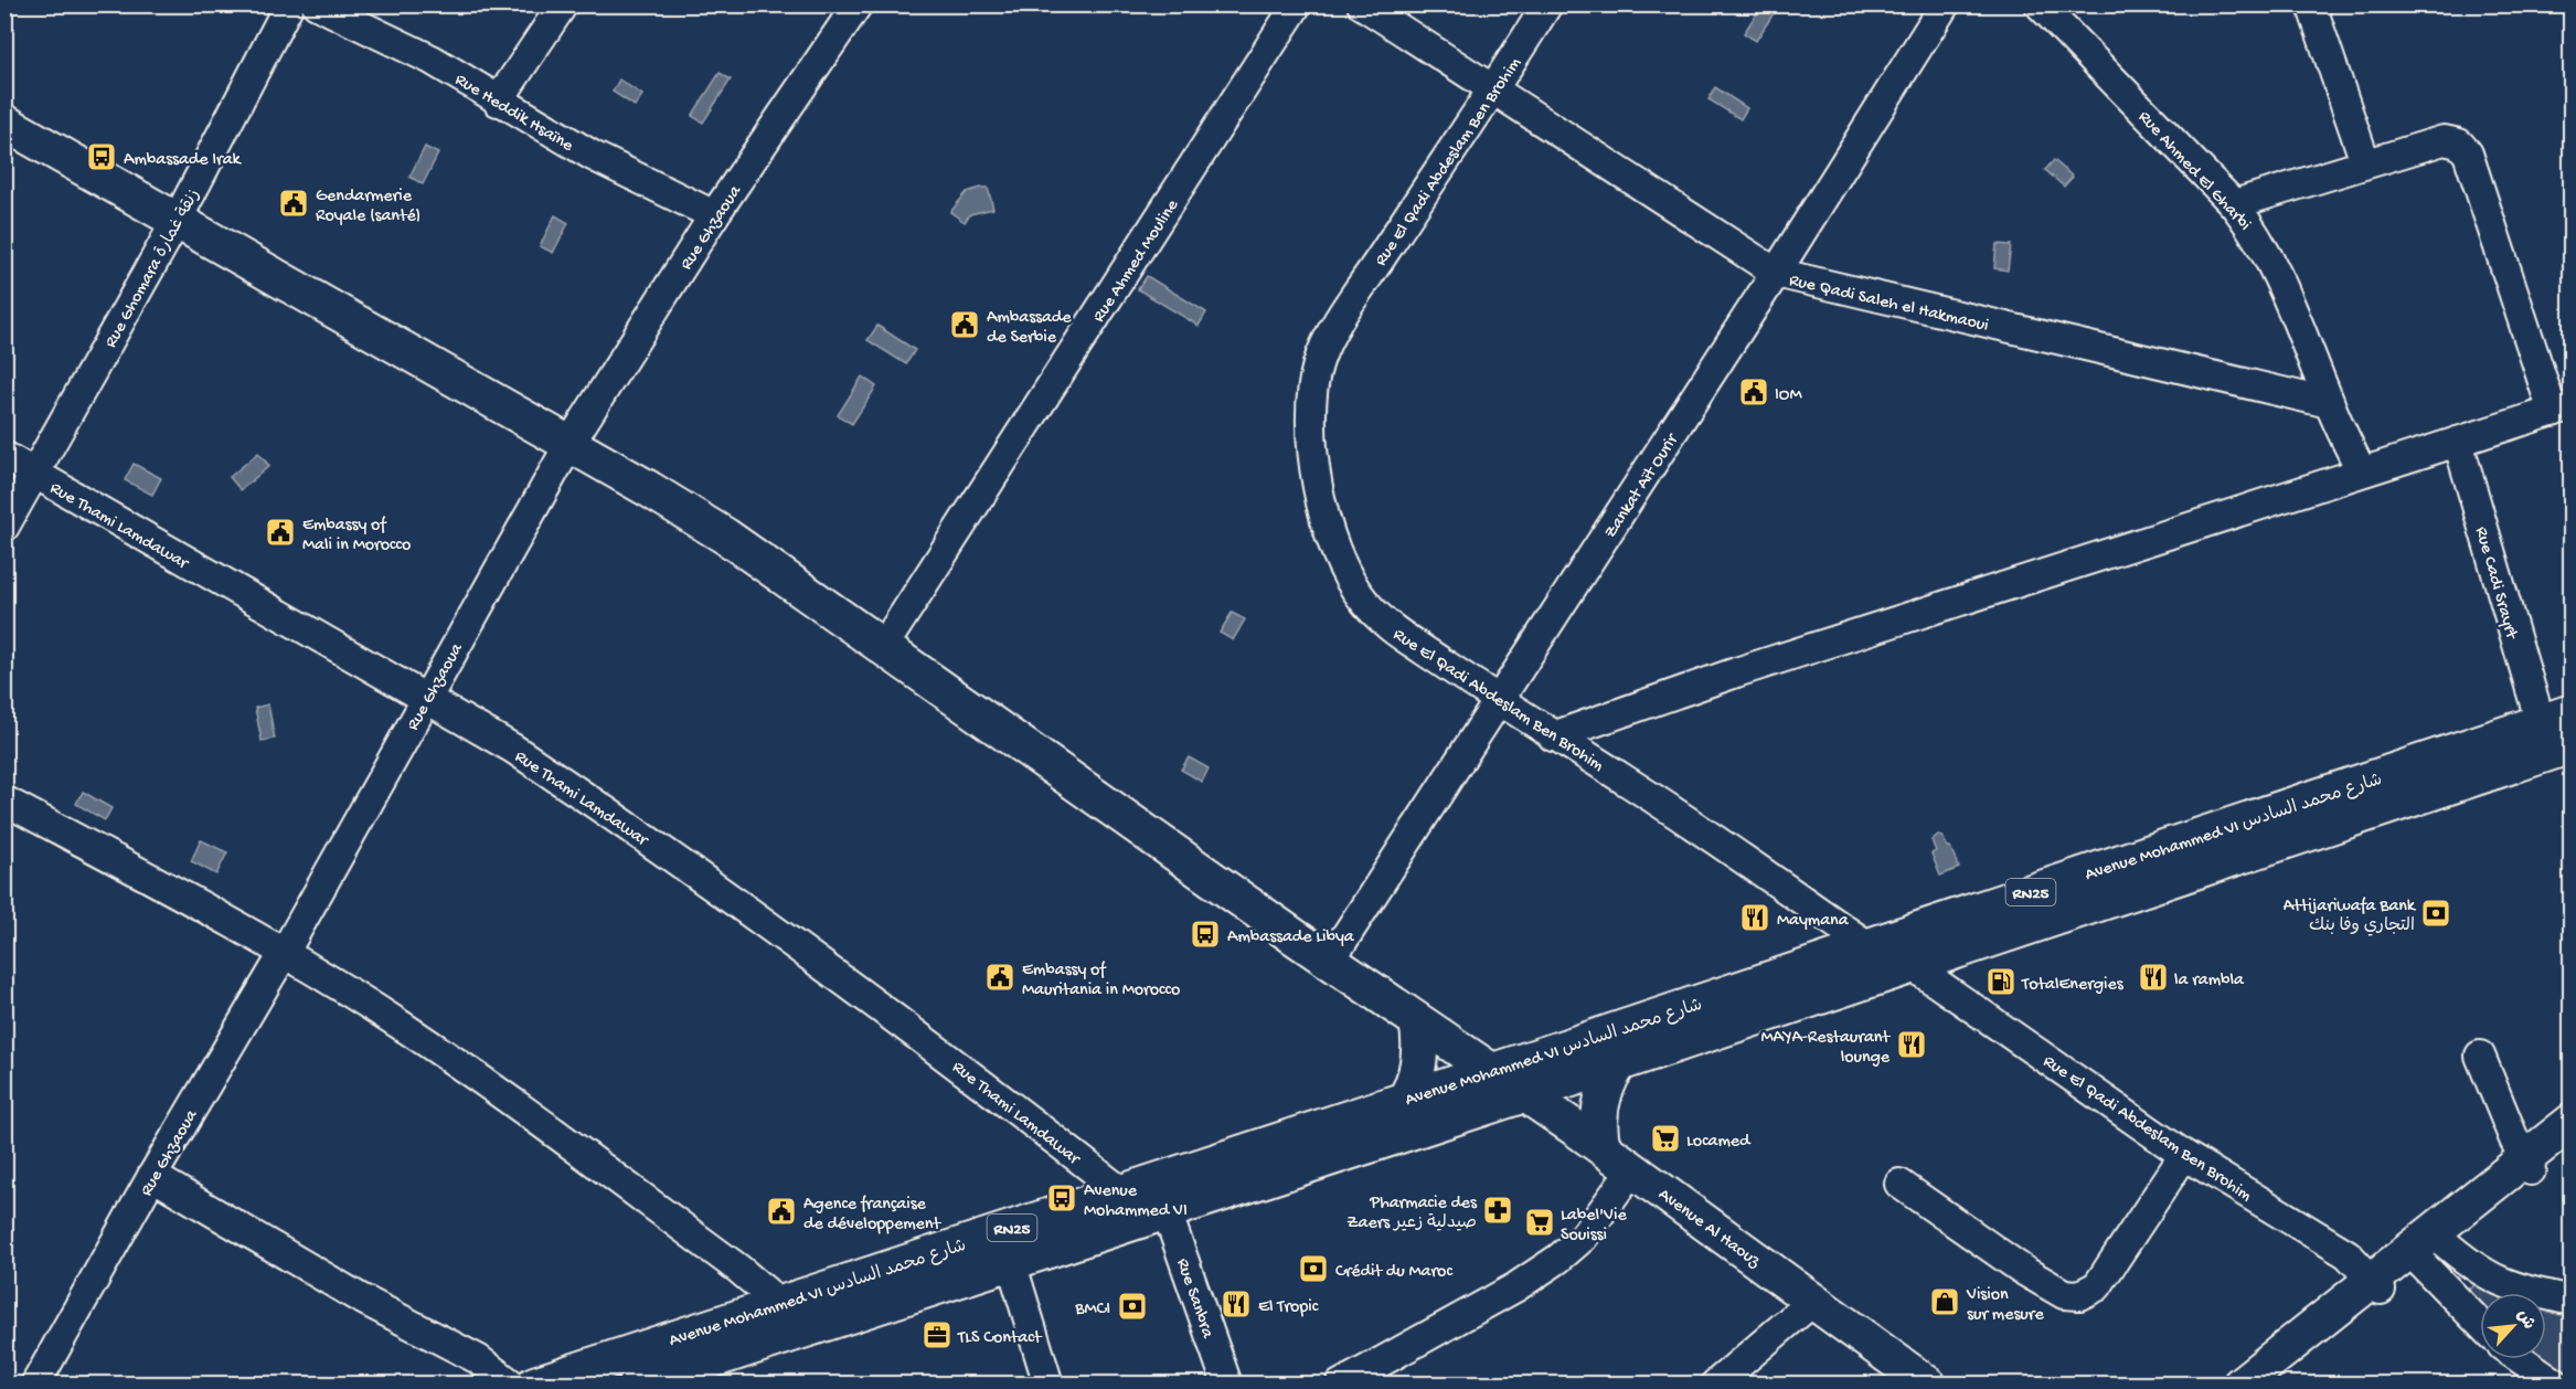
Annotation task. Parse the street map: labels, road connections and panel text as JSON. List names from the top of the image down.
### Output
{
  "streets": {
    "main road": ["Avenue Mohammed VI شارع محمد السادس", "RN25", "Avenue Al Haouz"],
    "street": [
      "Rue Heddik Hsaïne",
      "Rue El Qadi Abdeslam Ben Brohim",
      "Rue Ahmed El Gharbi",
      "Rue Ghzaoua",
      "Rue Ahmed Mouline",
      "Rue Ghomara زنقة غمارة",
      "Rue Qadi Saleh el Hakmaoui",
      "Zankat Aït Ourir",
      "Rue Thami Lamdawar",
      "Rue Cadi Srayrt",
      "Rue Sanbra"
    ]
  },
  "crossings": [
    ["Rue Heddik Hsaïne", "Rue Ghzaoua"],
    ["Rue El Qadi Abdeslam Ben Brohim", "Rue Qadi Saleh el Hakmaoui"],
    ["Rue El Qadi Abdeslam Ben Brohim", "Zankat Aït Ourir"],
    ["Rue El Qadi Abdeslam Ben Brohim", "Avenue Mohammed VI شارع محمد السادس"],
    ["Rue Ahmed El Gharbi", "Rue Qadi Saleh el Hakmaoui"],
    ["Rue Ghzaoua", "Rue Thami Lamdawar"],
    ["Rue Ghzaoua", "Avenue Al Haouz"],
    ["Rue Ahmed Mouline", "Avenue Al Haouz"],
    ["Rue Ghomara زنقة غمارة", "Rue Thami Lamdawar"],
    ["Rue Ghomara زنقة غمارة", "Avenue Al Haouz"],
    ["Rue Qadi Saleh el Hakmaoui", "Zankat Aït Ourir"],
    ["Zankat Aït Ourir", "Avenue Al Haouz"],
    ["Rue Thami Lamdawar", "Avenue Mohammed VI شارع محمد السادس"],
    ["Rue Cadi Srayrt", "Avenue Mohammed VI شارع محمد السادس"],
    ["Avenue Mohammed VI شارع محمد السادس", "Avenue Al Haouz"],
    ["Avenue Mohammed VI شارع محمد السادس", "Rue Sanbra"]
  ],
  "places": {
    "bus stop": ["Ambassade Irak", "Ambassade Libya", "Avenue Mohammed VI"],
    "public building": [
      "Gendarmerie Royale (santé)",
      "Ambassade de Serbie",
      "IOM",
      "Embassy of Mali in Morocco",
      "Embassy of Mauritania in Morocco",
      "Agence française de développement"
    ],
    "bank": ["Attijariwafa Bank التجاري وفا بنك", "Crédit du Maroc", "BMCI"],
    "restaurant": [
      "Maymana",
      "la rambla",
      "MAYA-Restaurant lounge",
      "El Tropic"
    ],
    "fuel station": ["TotalEnergies"],
    "supermarket": ["Locamed", "Label'Vie Souissi"],
    "pharmacy": ["Pharmacie des Zaers صيدلية زعير"],
    "shop": ["Vision sur mesure"],
    "office": ["TLS Contact"]
  },
  "north": "top right"
}
